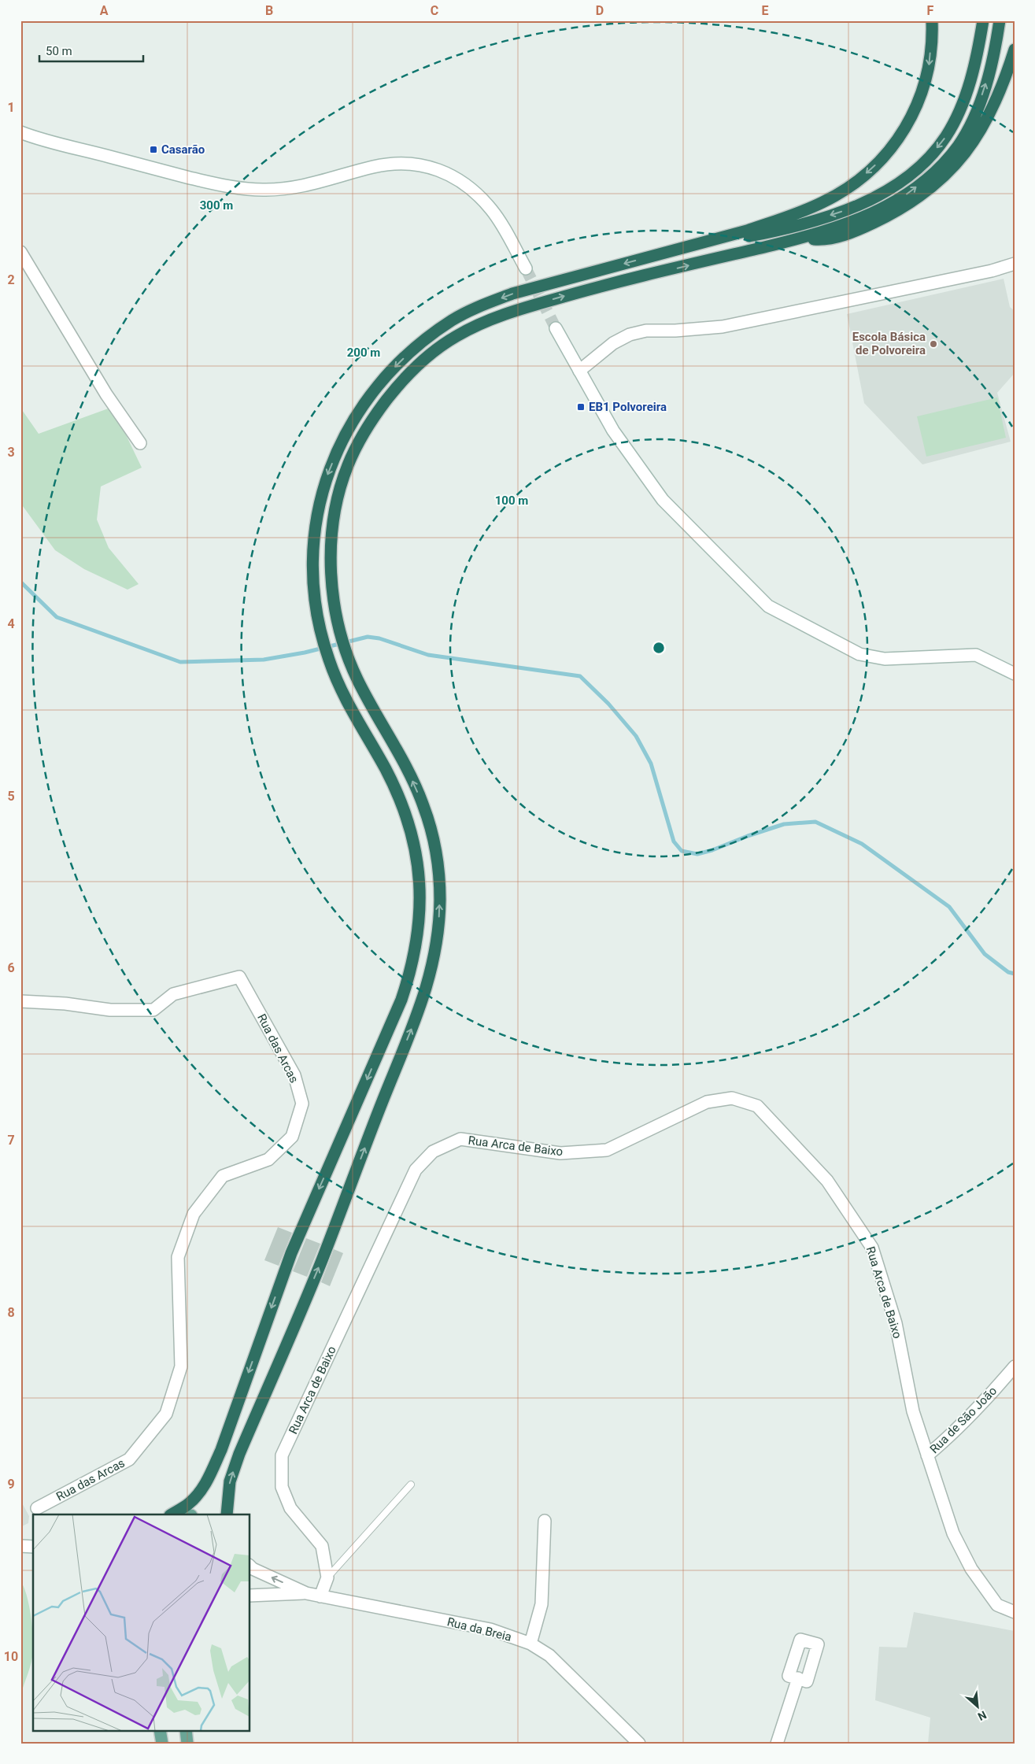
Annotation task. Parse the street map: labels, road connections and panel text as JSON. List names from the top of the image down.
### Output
{
  "streets": {
    "street": [
      "Rua das Arcas",
      "Rua Arca de Baixo",
      "Rua de São João",
      "Rua da Breia"
    ]
  },
  "crossings": [
    ["Rua Arca de Baixo", "Rua de São João"]
  ],
  "places": {
    "transit": ["Casarão", "EB1 Polvoreira"],
    "other": ["Escola Básica de Polvoreira"]
  },
  "scale_bar": "50 m",
  "north": "bottom right",
  "grid": {
    "columns": [
      "A",
      "B",
      "C",
      "D",
      "E",
      "F"
    ],
    "rows": [
      "1",
      "2",
      "3",
      "4",
      "5",
      "6",
      "7",
      "8",
      "9",
      "10"
    ]
  },
  "rings": ["300 m", "200 m", "100 m"]
}
